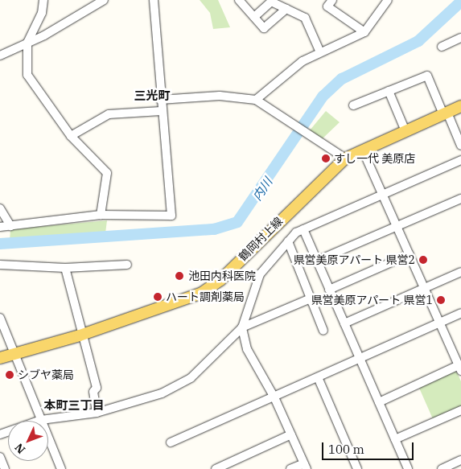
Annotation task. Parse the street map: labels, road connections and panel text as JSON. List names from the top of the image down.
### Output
{
  "streets": {
    "main road": ["鶴岡村上線"]
  },
  "districts": ["三光町", "本町三丁目"],
  "water": ["内川"],
  "places": [
    "すし一代 美原店",
    "県営美原アパート 県営2",
    "池田内科医院",
    "ハート調剤薬局",
    "県営美原アパート 県営1",
    "シブヤ薬局"
  ],
  "scale_bar": "100 m",
  "north": "bottom left"
}
